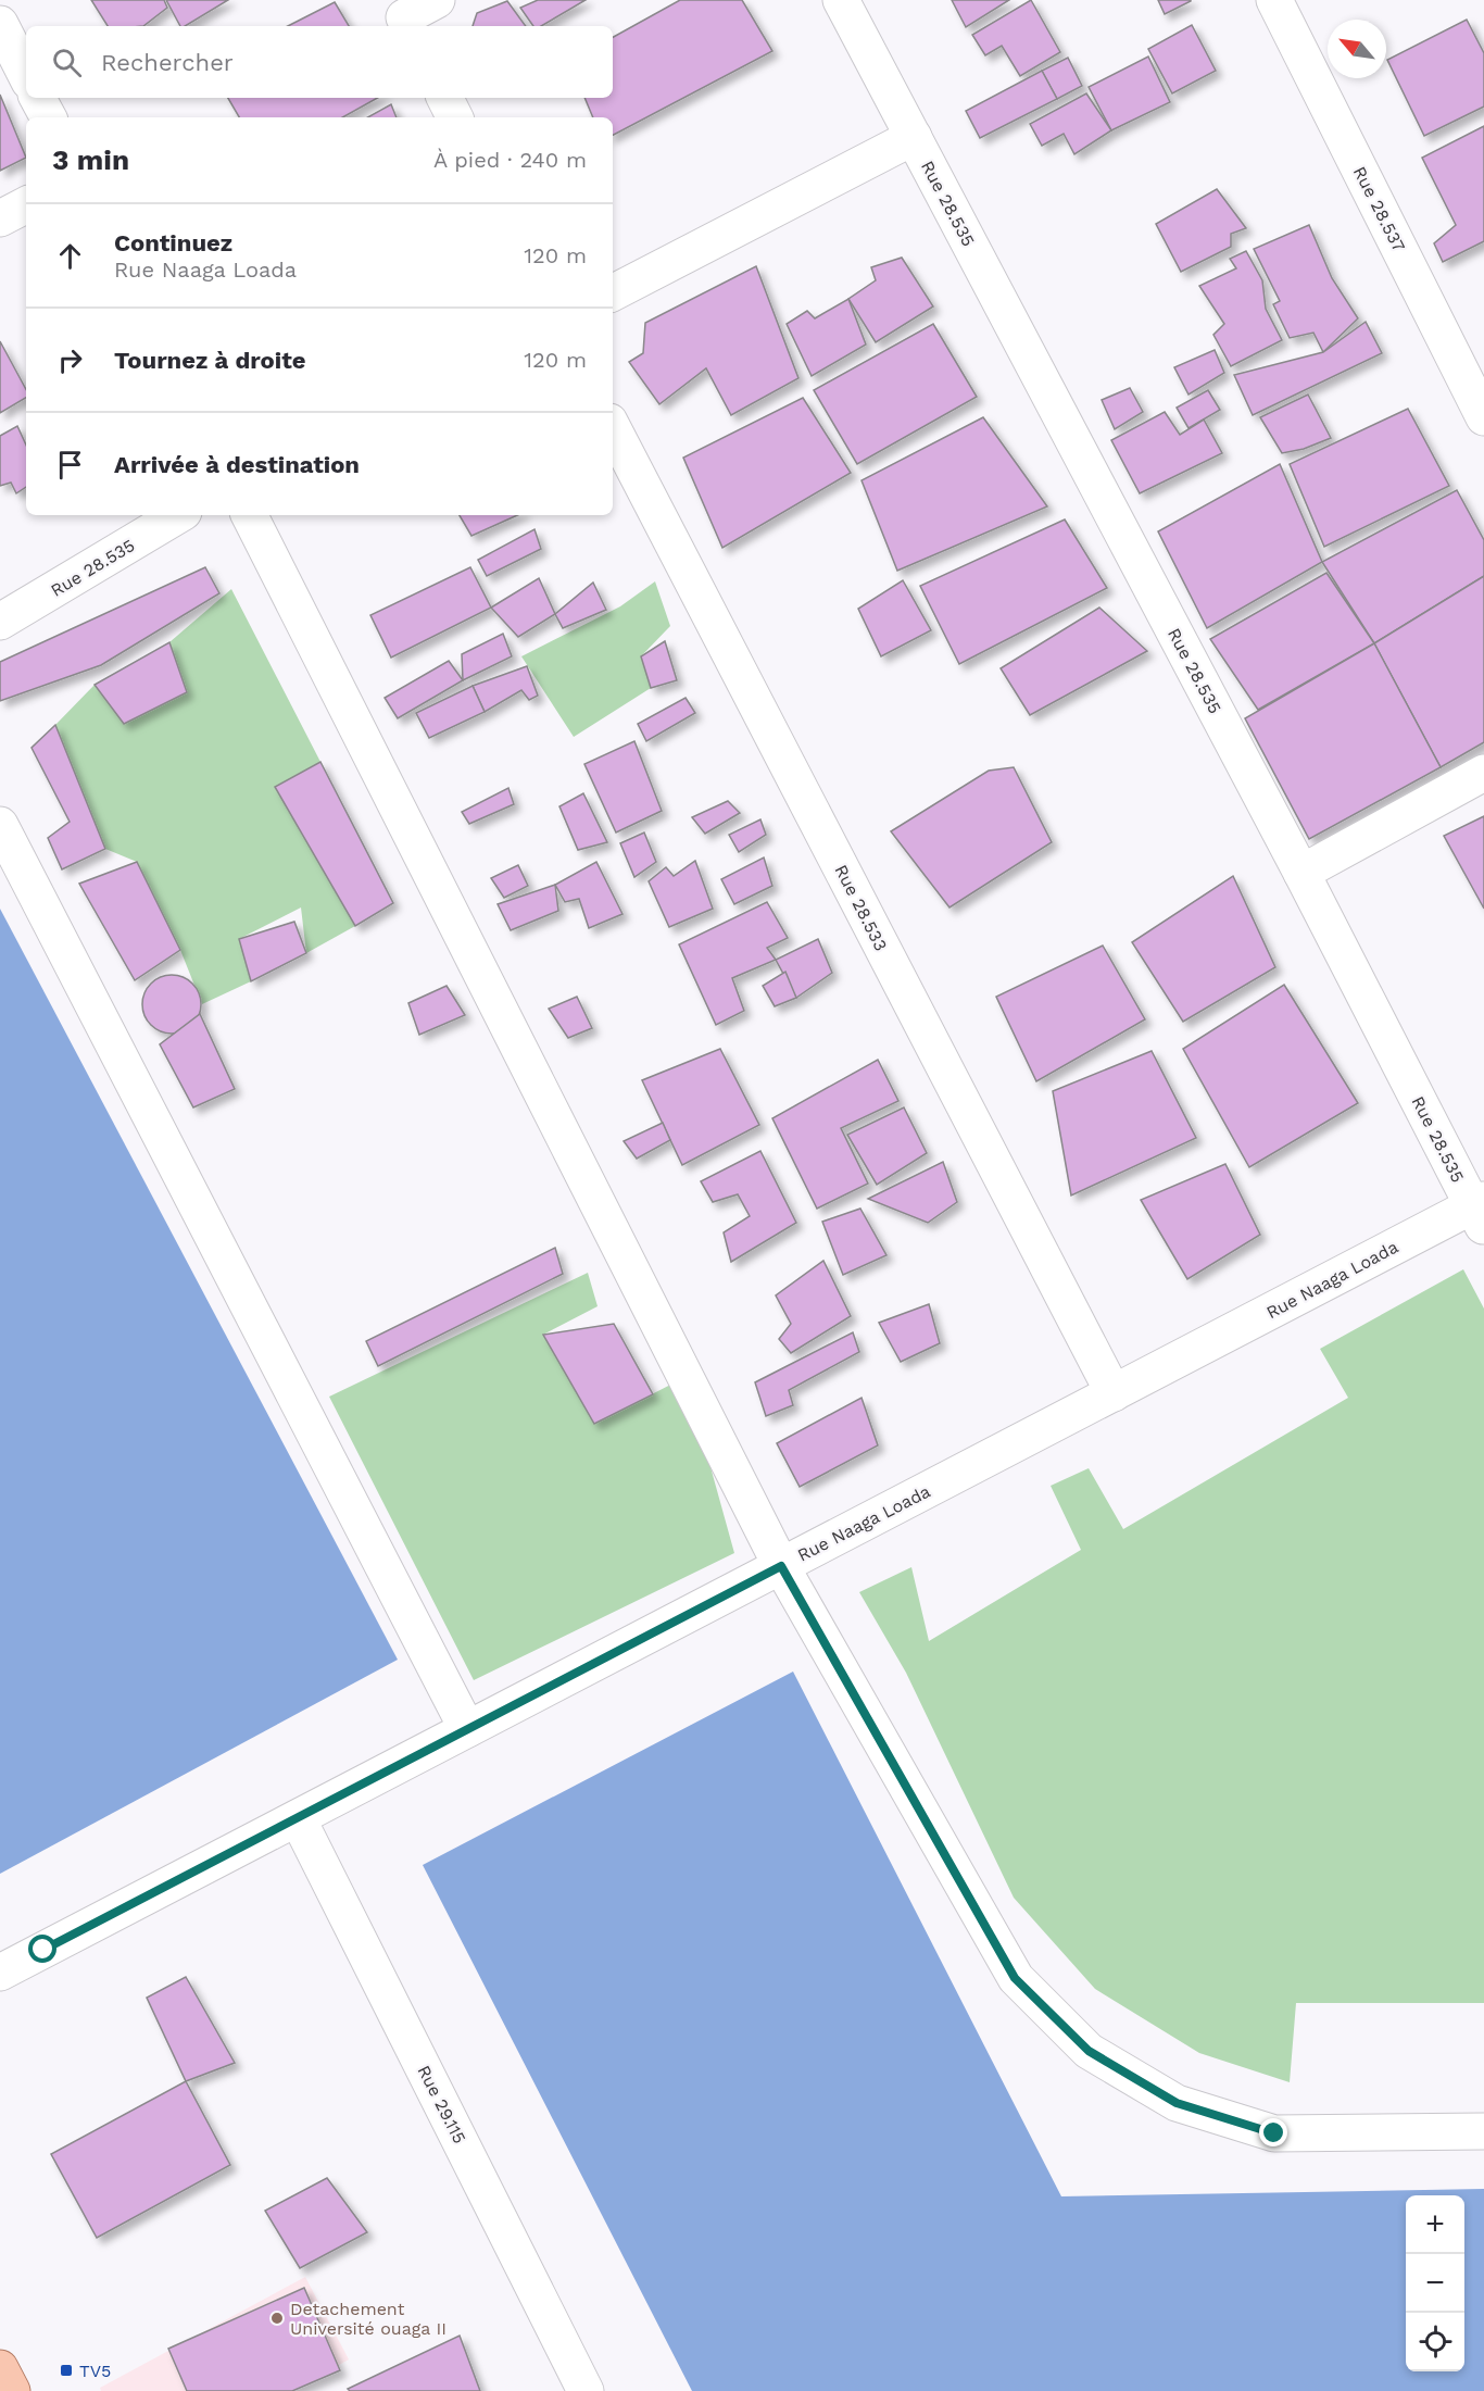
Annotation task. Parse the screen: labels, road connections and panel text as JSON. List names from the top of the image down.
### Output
{
  "streets": {
    "street": [
      "Rue 28.535",
      "Rue 28.537",
      "Rue 28.533",
      "Rue Naaga Loada",
      "Rue 29.115"
    ]
  },
  "crossings": [
    ["Rue 28.535", "Rue Naaga Loada"],
    ["Rue 28.533", "Rue Naaga Loada"],
    ["Rue Naaga Loada", "Rue 29.115"]
  ],
  "places": {
    "other": ["Detachement Université ouaga II"],
    "transit": ["TV5"]
  },
  "north": "top left",
  "page": {
    "search": "Rechercher",
    "heading": ["3 min", "À pied · 240 m"],
    "list": [
      ["Continuez", "Rue Naaga Loada", "120 m"],
      ["Tournez à droite", "120 m"],
      "Arrivée à destination"
    ],
    "map_buttons": ["+", "−"]
  }
}
